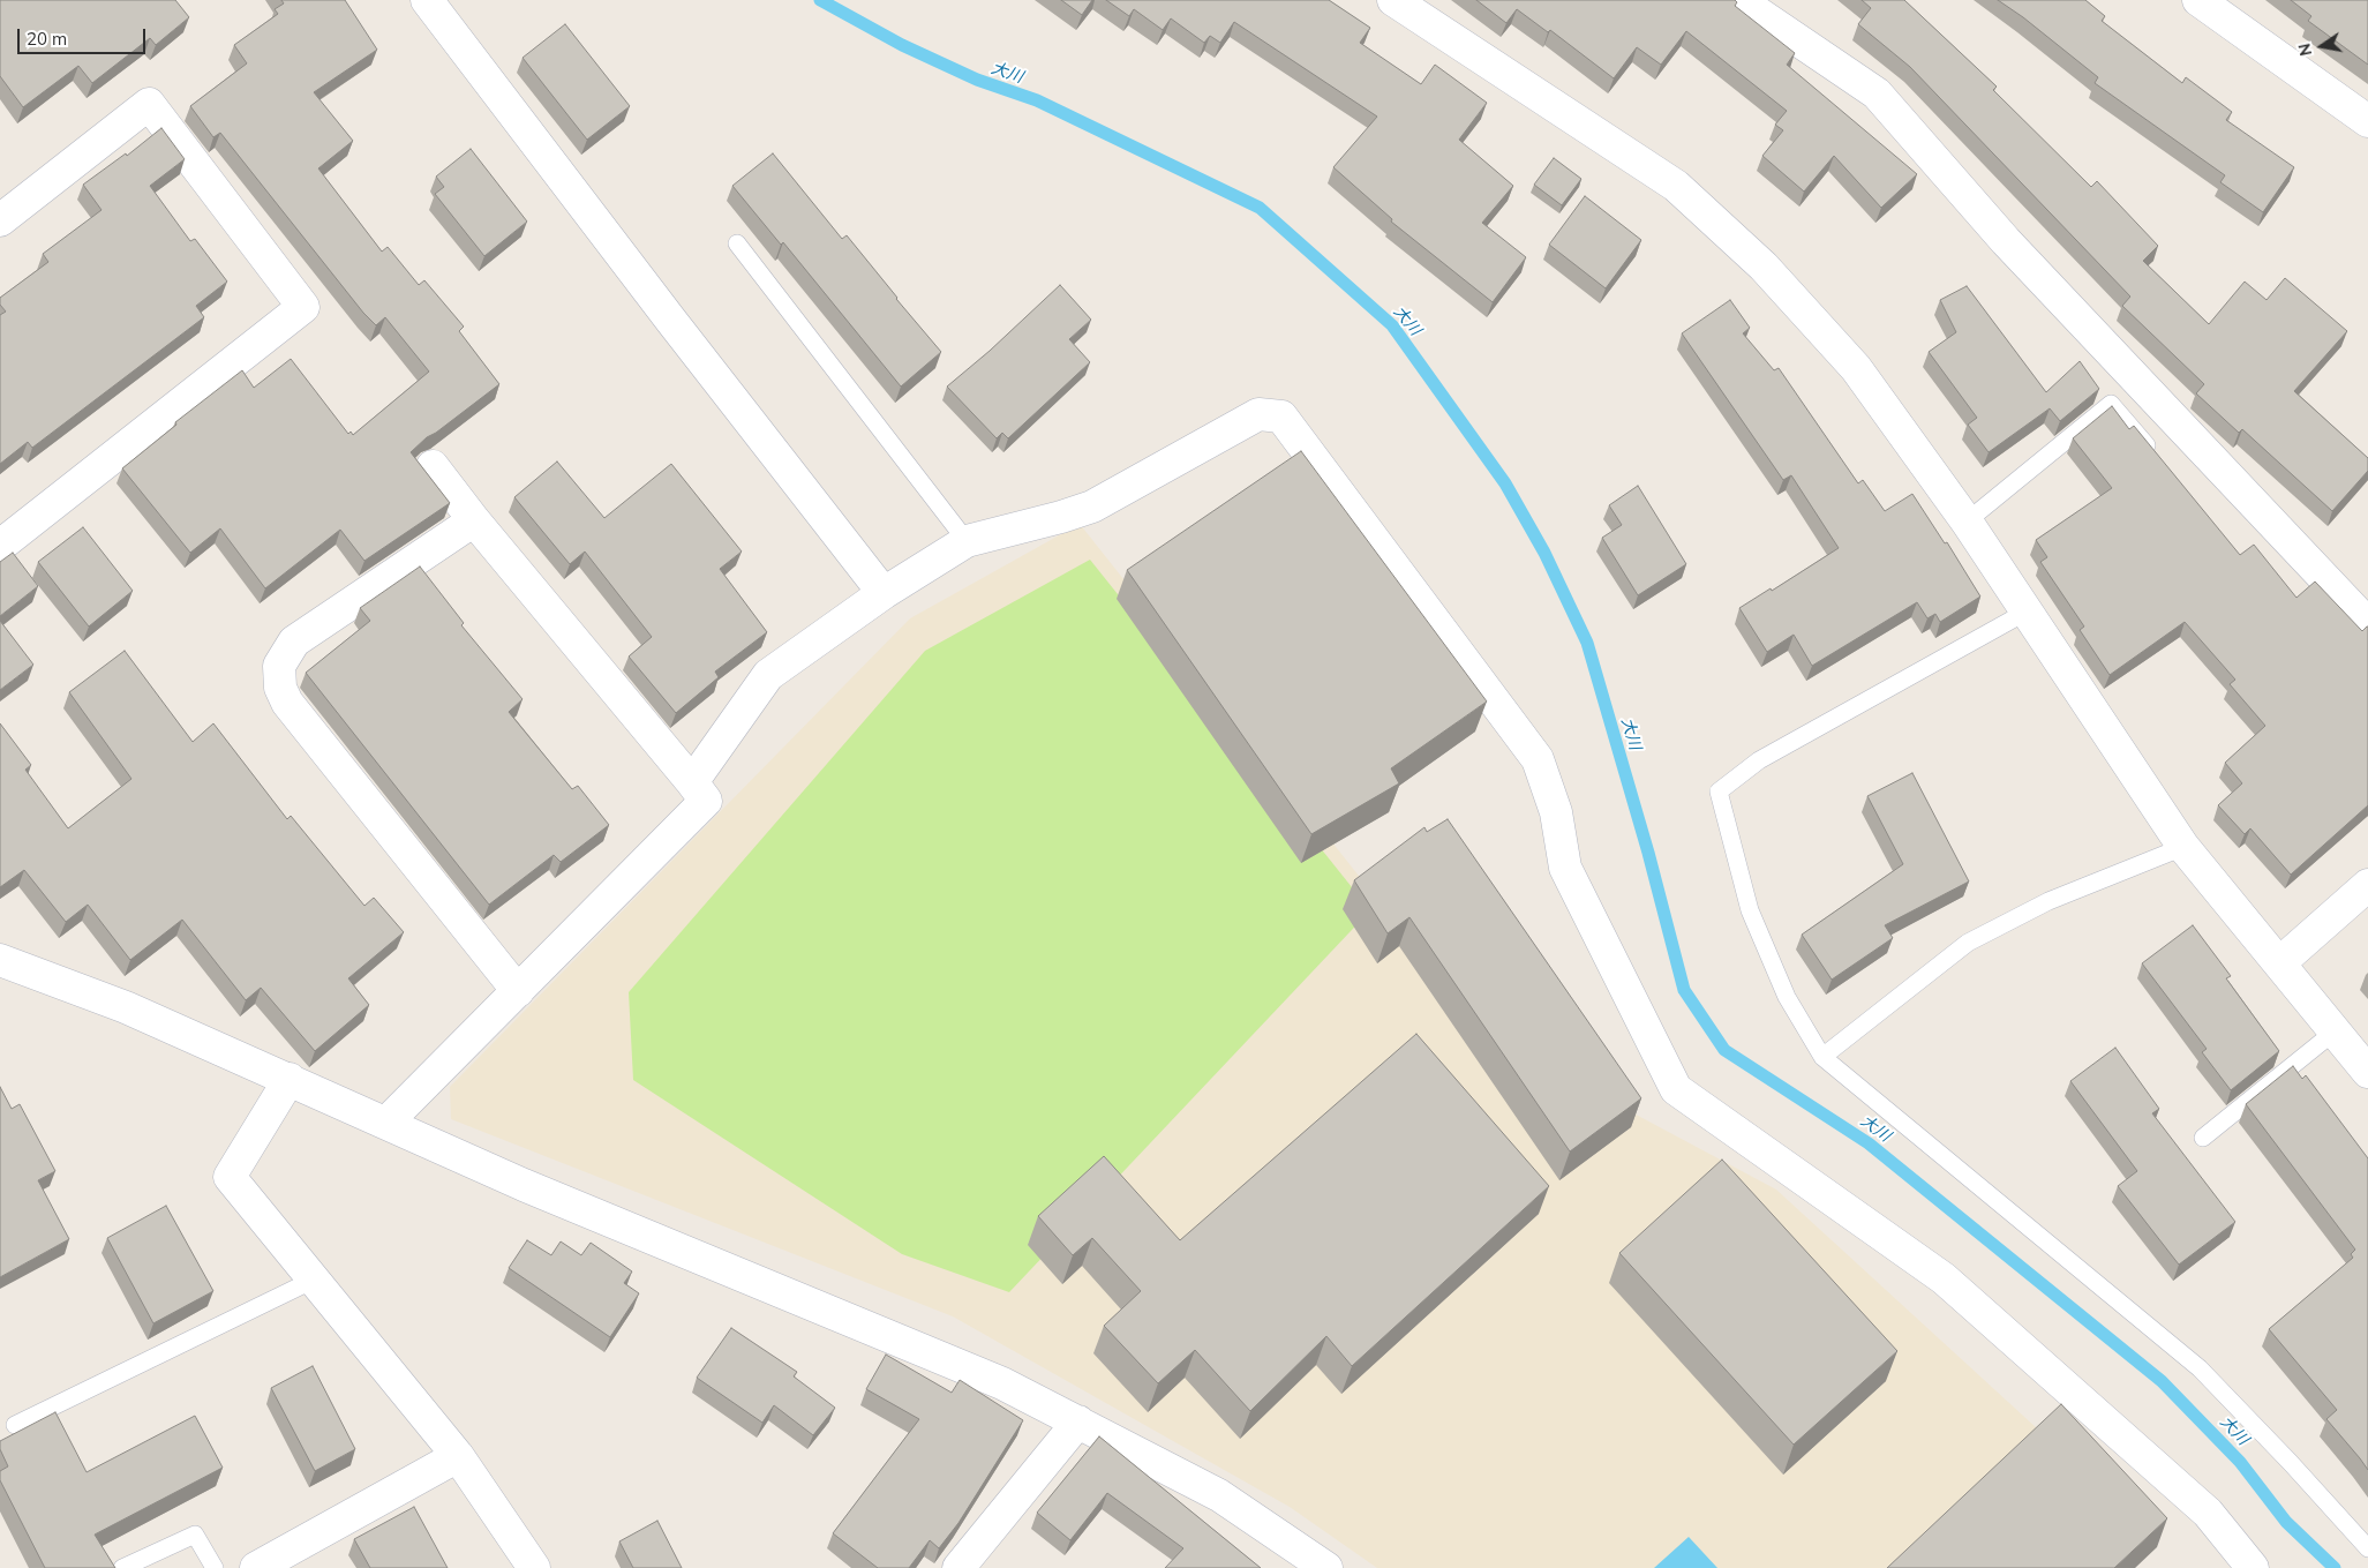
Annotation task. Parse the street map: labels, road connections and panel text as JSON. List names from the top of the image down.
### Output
{
  "water": ["大川"],
  "scale_bar": "20 m",
  "north": "left"
}
